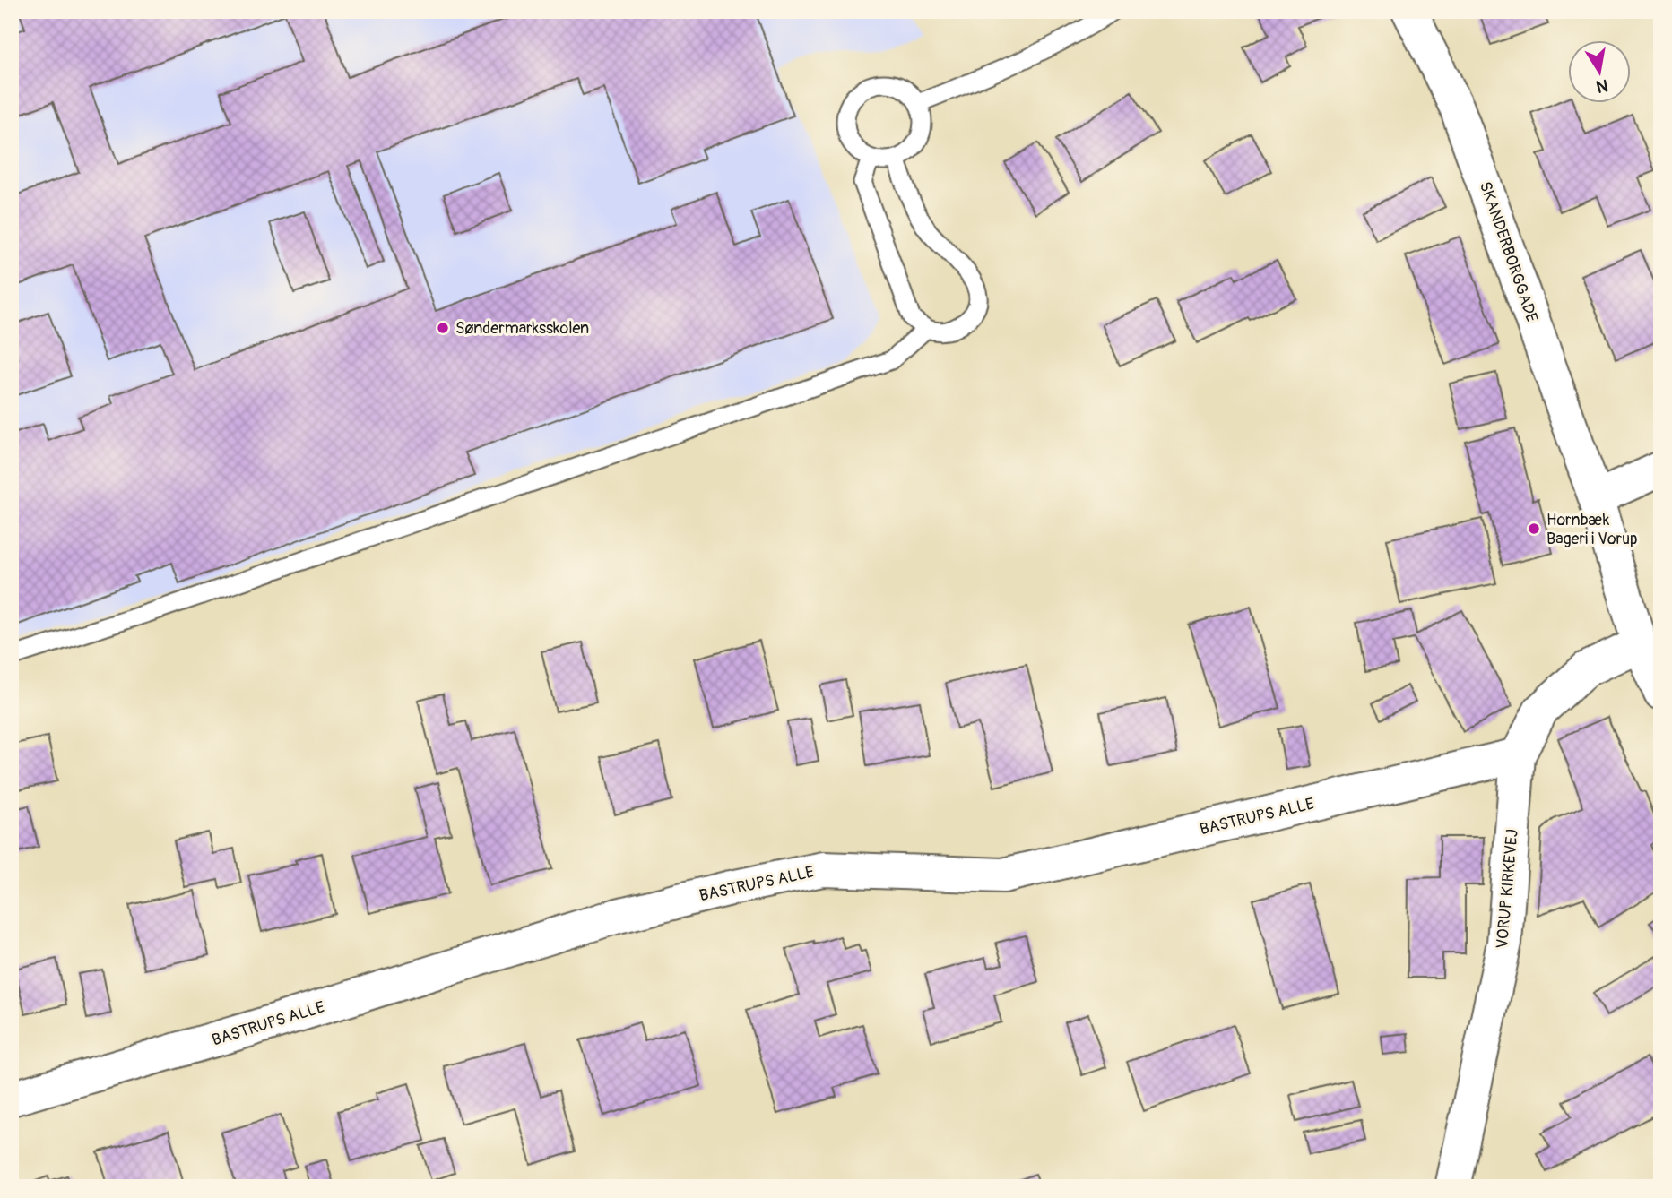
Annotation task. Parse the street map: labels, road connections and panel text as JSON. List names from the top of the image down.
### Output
{
  "streets": {
    "street": ["SKANDERBORGGADE", "BASTRUPS ALLE", "VORUP KIRKEVEJ"]
  },
  "crossings": [
    ["SKANDERBORGGADE", "VORUP KIRKEVEJ"],
    ["BASTRUPS ALLE", "VORUP KIRKEVEJ"]
  ],
  "places": ["Søndermarksskolen", "Hornbæk Bageri i Vorup"],
  "north": "bottom"
}
